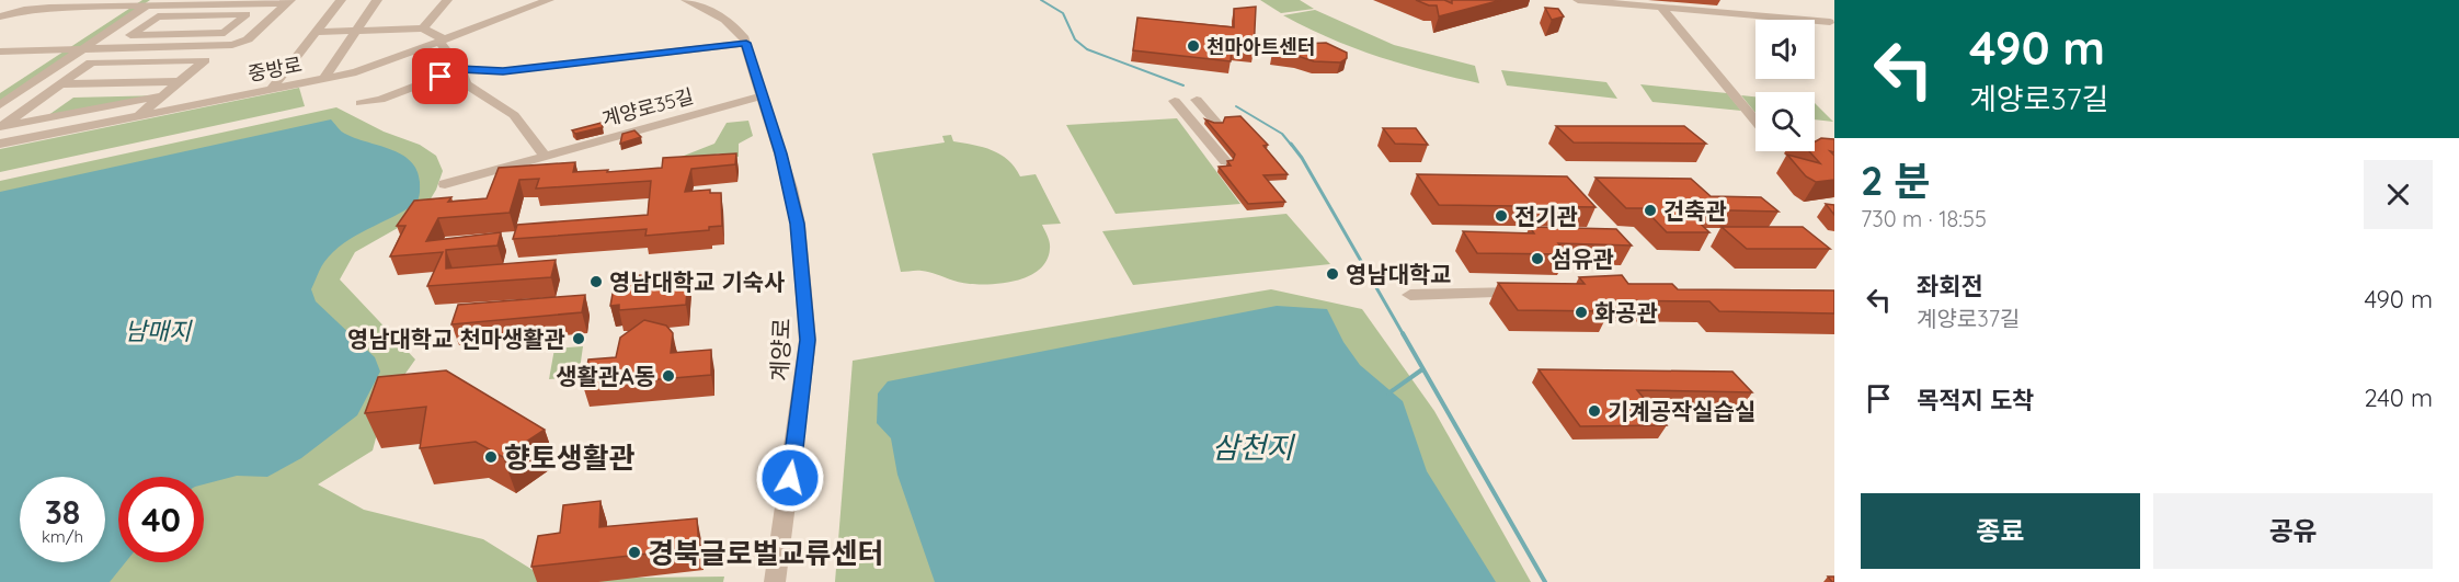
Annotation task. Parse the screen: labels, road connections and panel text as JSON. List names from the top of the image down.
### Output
{
  "streets": {
    "street": ["중방로", "계양로35길", "계양로"]
  },
  "crossings": [
    ["계양로35길", "계양로"]
  ],
  "water": ["남매지", "삼천지"],
  "places": [
    "천마아트센터",
    "건축관",
    "전기관",
    "섬유관",
    "영남대학교",
    "영남대학교 기숙사",
    "화공관",
    "영남대학교 천마생활관",
    "생활관A동",
    "기계공작실습실",
    "향토생활관",
    "경북글로벌교류센터"
  ],
  "page": {
    "turn": ["490 m", "계양로37길"],
    "heading": ["2 분", "730 m · 18:55"],
    "list": [
      {
        "name": "좌회전",
        "note": "계양로37길",
        "value": "490 m"
      },
      {
        "name": "목적지 도착",
        "value": "240 m"
      }
    ],
    "speed": "38 km/h",
    "limit": "40",
    "buttons": ["종료", "공유"]
  }
}
